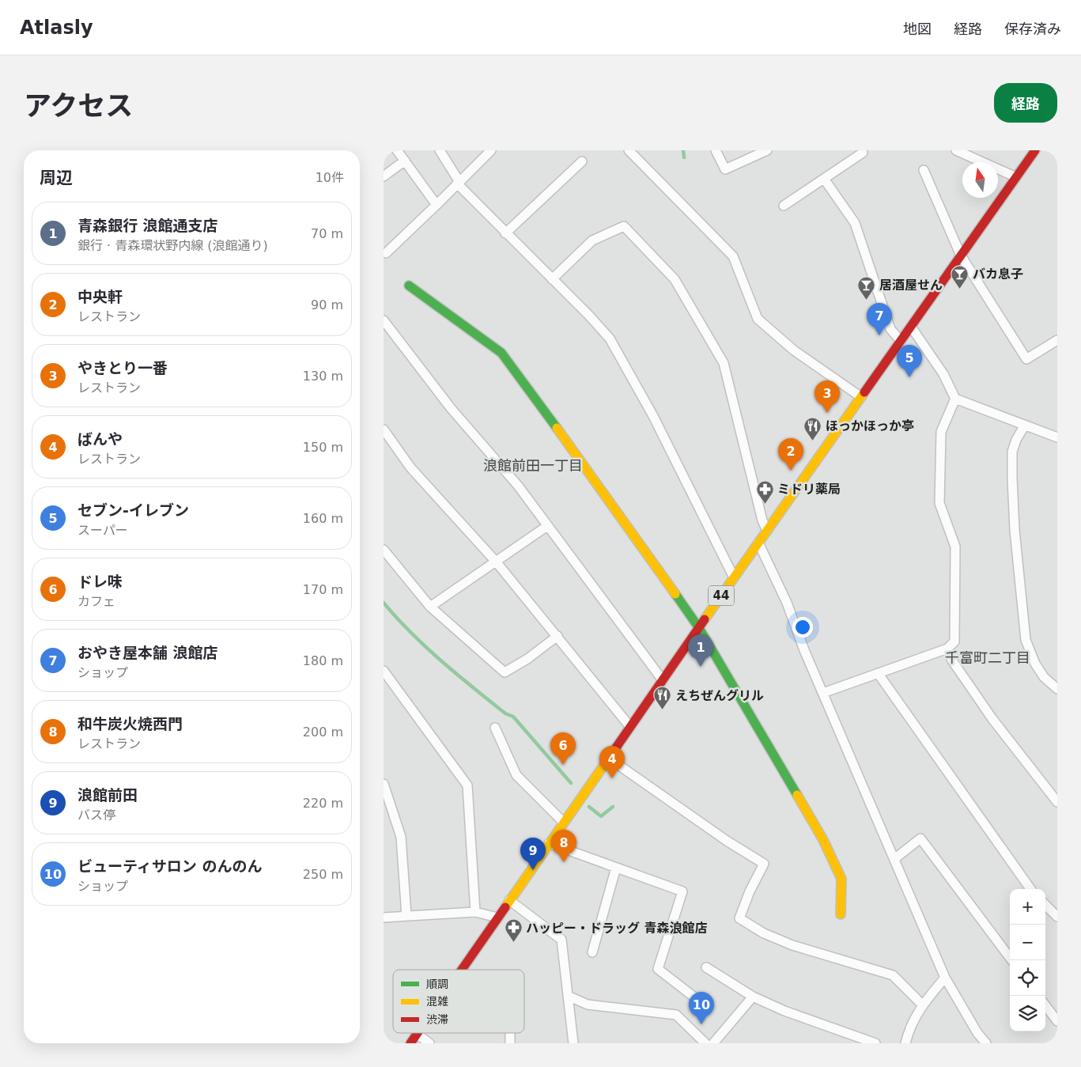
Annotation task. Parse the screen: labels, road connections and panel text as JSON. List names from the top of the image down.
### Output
{
  "streets": {
    "main road": ["44"]
  },
  "districts": ["浪館前田一丁目", "千富町二丁目"],
  "places": {
    "bar": ["バカ息子", "居酒屋せん"],
    "restaurant": ["ほっかほっか亭", "えちぜんグリル"],
    "pharmacy": ["ミドリ薬局", "ハッピー・ドラッグ 青森浪館店"]
  },
  "legend": ["順調", "混雑", "渋滞"],
  "north": "top",
  "page": {
    "header": "Atlasly",
    "nav": ["地図", "経路", "保存済み"],
    "title": "アクセス",
    "buttons": "経路",
    "heading": ["周辺", "10件"],
    "list": [
      {
        "mark": "1",
        "name": "青森銀行 浪館通支店",
        "note": "銀行 · 青森環状野内線 (浪館通り)",
        "value": "70 m"
      },
      {
        "mark": "2",
        "name": "中央軒",
        "note": "レストラン",
        "value": "90 m"
      },
      {
        "mark": "3",
        "name": "やきとり一番",
        "note": "レストラン",
        "value": "130 m"
      },
      {
        "mark": "4",
        "name": "ばんや",
        "note": "レストラン",
        "value": "150 m"
      },
      {
        "mark": "5",
        "name": "セブン-イレブン",
        "note": "スーパー",
        "value": "160 m"
      },
      {
        "mark": "6",
        "name": "ドレ味",
        "note": "カフェ",
        "value": "170 m"
      },
      {
        "mark": "7",
        "name": "おやき屋本舗 浪館店",
        "note": "ショップ",
        "value": "180 m"
      },
      {
        "mark": "8",
        "name": "和牛炭火焼西門",
        "note": "レストラン",
        "value": "200 m"
      },
      {
        "mark": "9",
        "name": "浪館前田",
        "note": "バス停",
        "value": "220 m"
      },
      {
        "mark": "10",
        "name": "ビューティサロン のんのん",
        "note": "ショップ",
        "value": "250 m"
      }
    ],
    "pins": [
      "7",
      "5",
      "3",
      "2",
      "1",
      "6",
      "4",
      "8",
      "9",
      "10"
    ],
    "map_buttons": ["+", "−"]
  }
}
